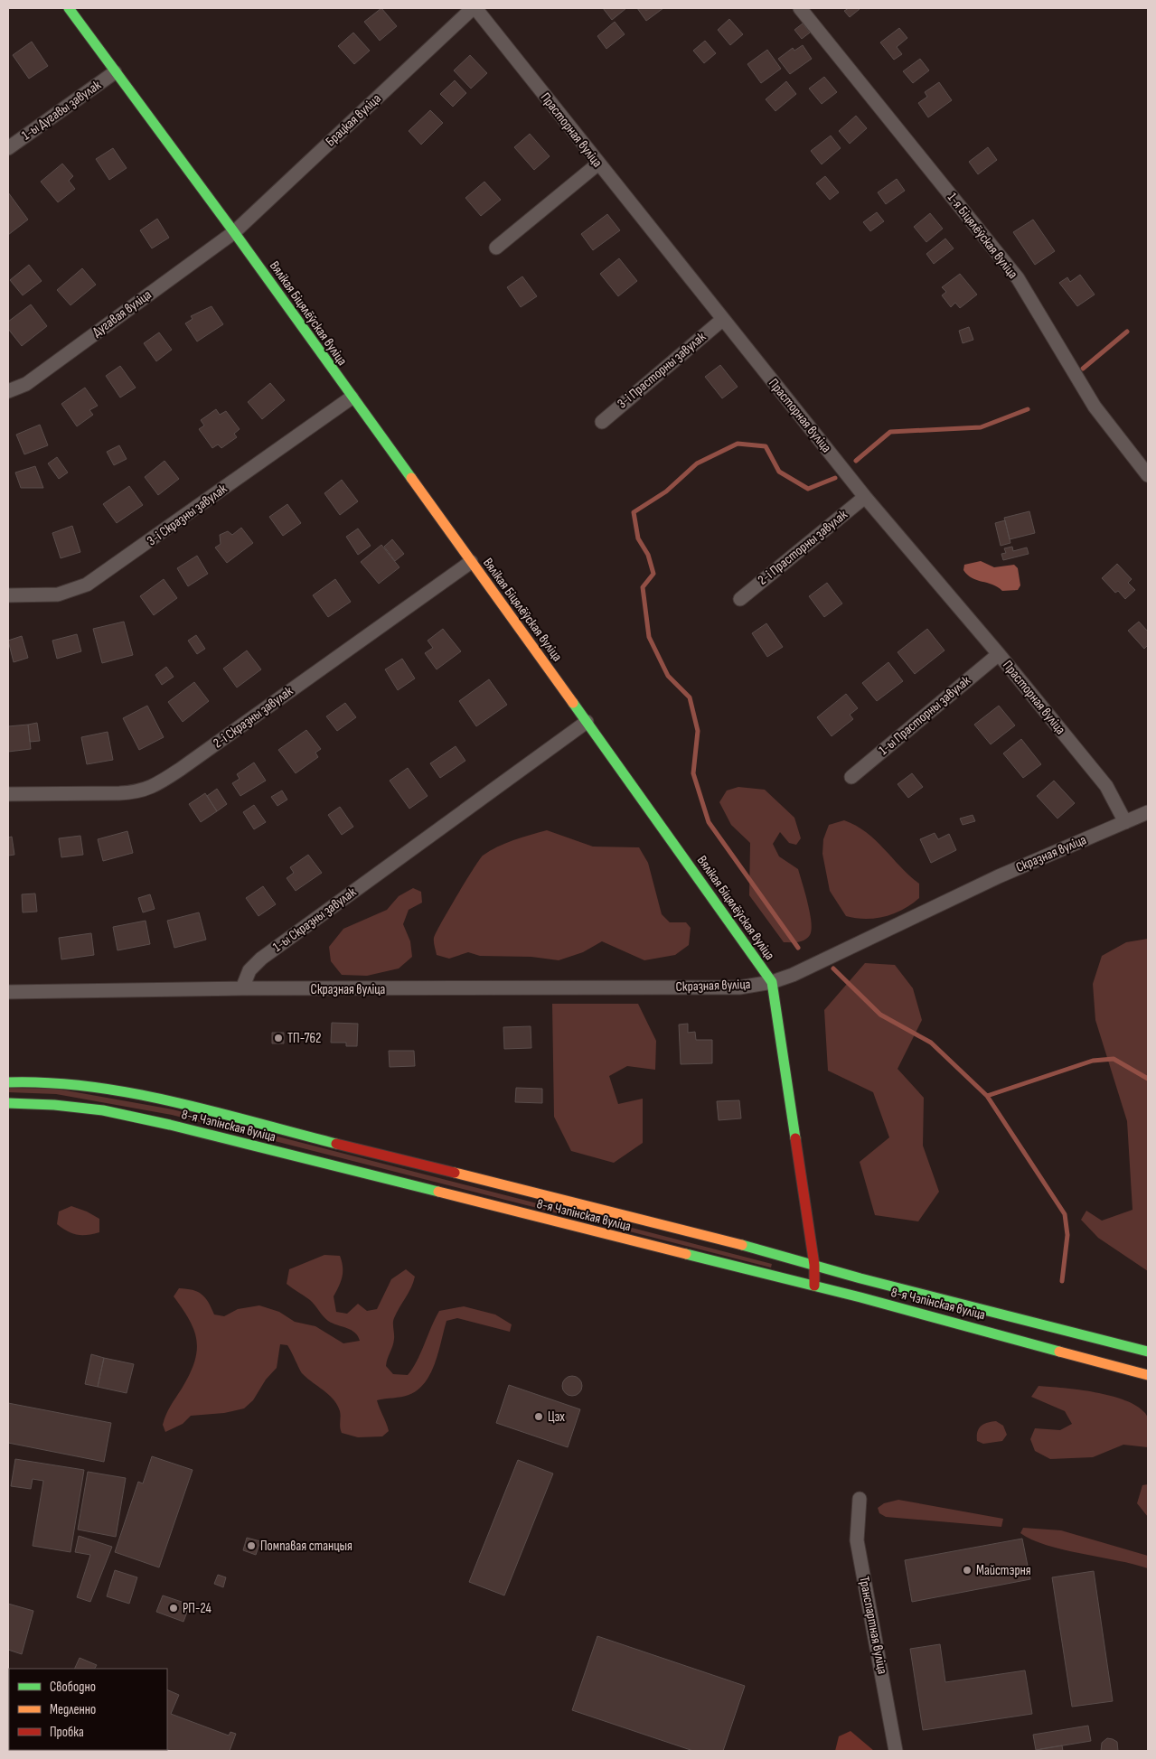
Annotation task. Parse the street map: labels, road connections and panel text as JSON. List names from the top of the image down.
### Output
{
  "streets": {
    "main road": ["Вялікая Біцялёўская вуліца", "8-я Чэпінская вуліца"],
    "street": [
      "1-ы Дугавы завулак",
      "Брацкая вуліца",
      "Прасторная вуліца",
      "1-я Біцялёўская вуліца",
      "Дугавая вуліца",
      "3-і Прасторны завулак",
      "3-і Скразны завулак",
      "2-і Прасторны завулак",
      "1-ы Прасторны завулак",
      "2-і Скразны завулак",
      "Скразная вуліца",
      "1-ы Скразны завулак",
      "Транспартная вуліца"
    ]
  },
  "crossings": [
    ["1-ы Дугавы завулак", "Вялікая Біцялёўская вуліца"],
    ["Брацкая вуліца", "Прасторная вуліца"],
    ["Брацкая вуліца", "Дугавая вуліца"],
    ["Брацкая вуліца", "Вялікая Біцялёўская вуліца"],
    ["Прасторная вуліца", "3-і Прасторны завулак"],
    ["Прасторная вуліца", "2-і Прасторны завулак"],
    ["Прасторная вуліца", "1-ы Прасторны завулак"],
    ["Прасторная вуліца", "Скразная вуліца"],
    ["Дугавая вуліца", "Вялікая Біцялёўская вуліца"],
    ["Вялікая Біцялёўская вуліца", "3-і Скразны завулак"],
    ["Вялікая Біцялёўская вуліца", "2-і Скразны завулак"],
    ["Вялікая Біцялёўская вуліца", "Скразная вуліца"],
    ["Вялікая Біцялёўская вуліца", "1-ы Скразны завулак"],
    ["Вялікая Біцялёўская вуліца", "8-я Чэпінская вуліца"],
    ["Скразная вуліца", "1-ы Скразны завулак"]
  ],
  "places": [
    "ТП-762",
    "Цэх",
    "Помпавая станцыя",
    "Майстэрня",
    "РП-24"
  ],
  "legend": ["Свободно", "Медленно", "Пробка"]
}
